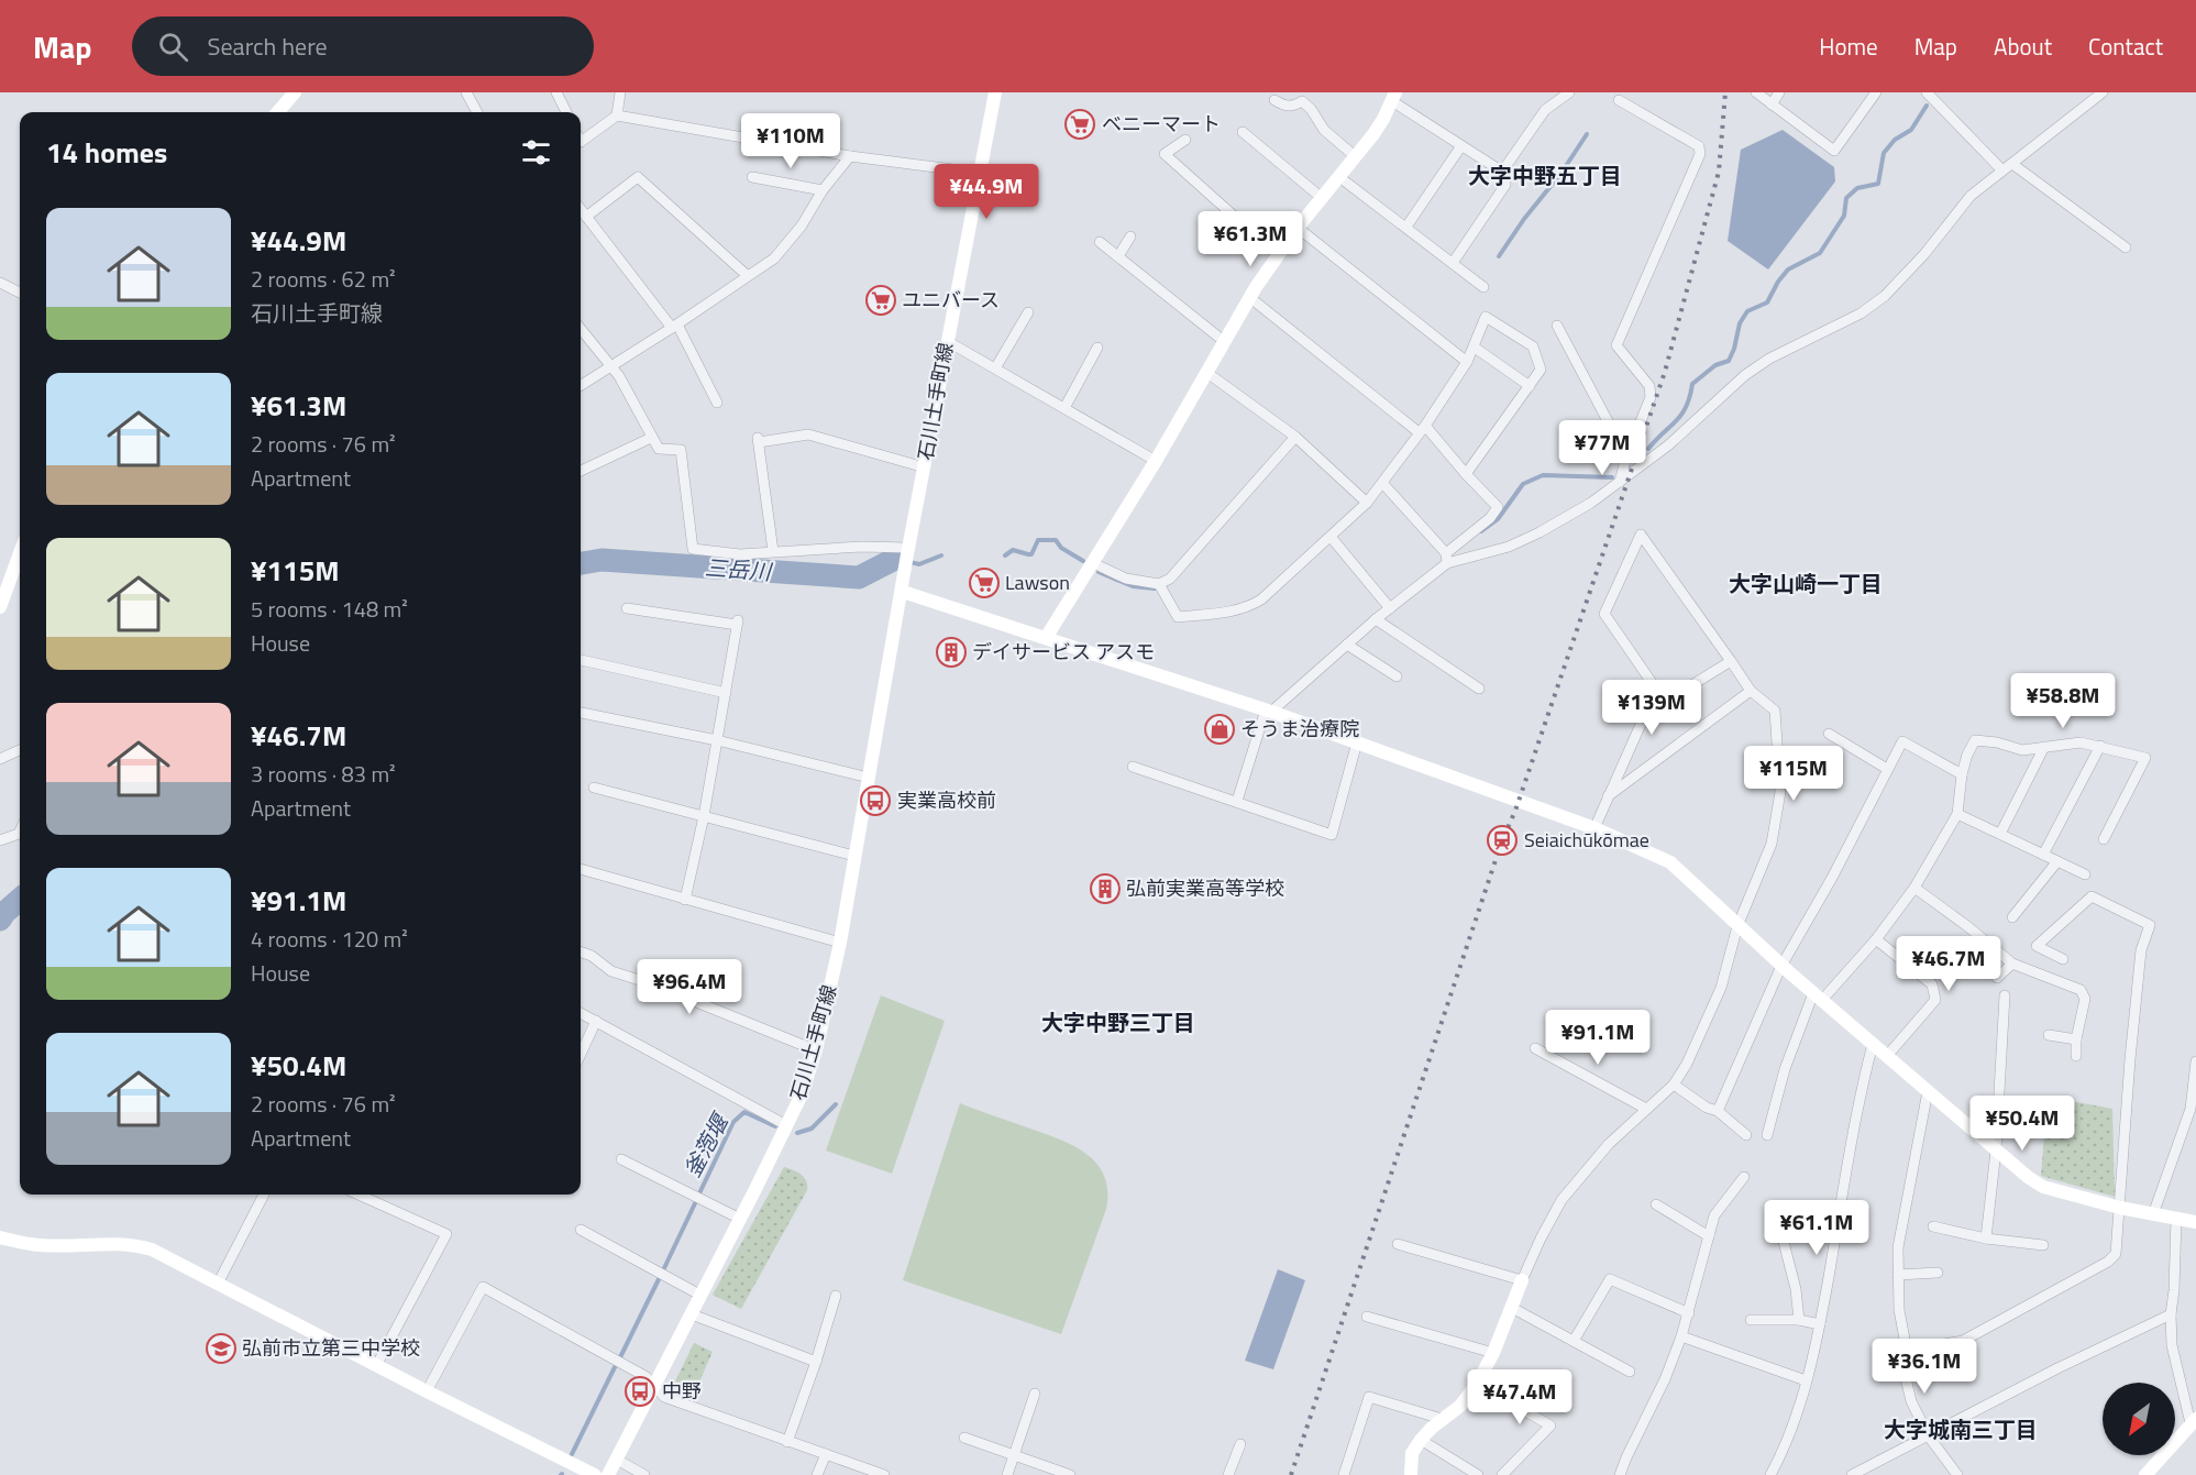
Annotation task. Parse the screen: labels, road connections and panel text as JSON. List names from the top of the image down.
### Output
{
  "streets": {
    "street": ["石川土手町線"]
  },
  "districts": [
    "大字中野五丁目",
    "大字山崎一丁目",
    "大字中野三丁目",
    "大字城南三丁目"
  ],
  "water": ["三岳川", "釜萢堰"],
  "places": {
    "supermarket": ["ベニーマート", "ユニバース", "Lawson"],
    "building": ["デイサービス アスモ", "弘前実業高等学校"],
    "shop": ["そうま治療院"],
    "bus stop": ["実業高校前", "中野"],
    "station": ["Seiaichūkōmae"],
    "school or university": ["弘前市立第三中学校"]
  },
  "north": "bottom left",
  "page": {
    "header": "Map",
    "search": "Search here",
    "nav": [
      "Home",
      "Map",
      "About",
      "Contact"
    ],
    "heading": "14 homes",
    "price": [
      "¥110M",
      "¥44.9M",
      "¥61.3M",
      "¥77M",
      "¥58.8M",
      "¥139M",
      "¥115M",
      "¥46.7M",
      "¥96.4M",
      "¥91.1M",
      "¥50.4M",
      "¥61.1M",
      "¥36.1M",
      "¥47.4M"
    ],
    "list": [
      {
        "name": "¥44.9M",
        "note": "2 rooms · 62 m² · 石川土手町線"
      },
      {
        "name": "¥61.3M",
        "note": "2 rooms · 76 m² · Apartment"
      },
      {
        "name": "¥115M",
        "note": "5 rooms · 148 m² · House"
      },
      {
        "name": "¥46.7M",
        "note": "3 rooms · 83 m² · Apartment"
      },
      {
        "name": "¥91.1M",
        "note": "4 rooms · 120 m² · House"
      },
      {
        "name": "¥50.4M",
        "note": "2 rooms · 76 m² · Apartment"
      }
    ]
  }
}
